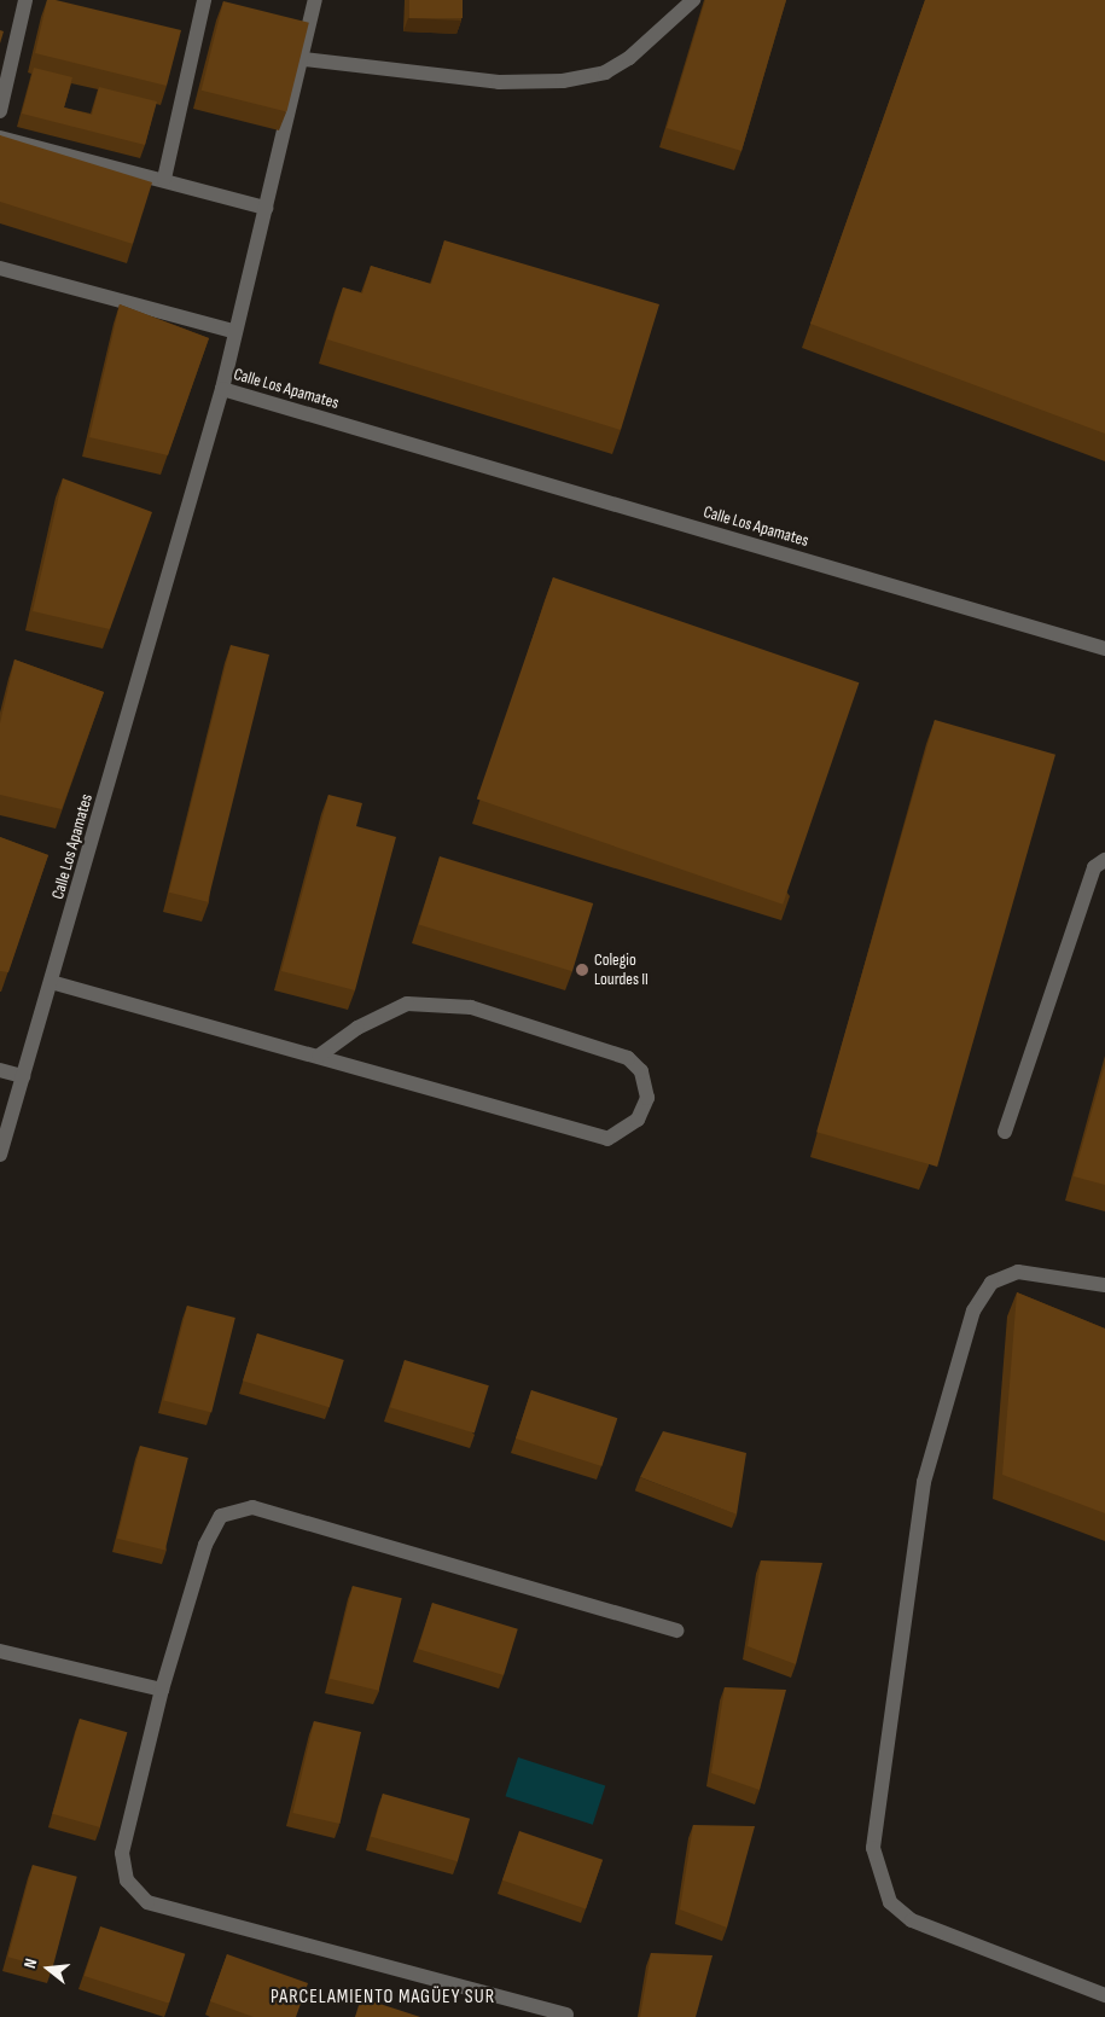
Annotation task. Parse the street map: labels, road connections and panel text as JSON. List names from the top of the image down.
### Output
{
  "streets": {
    "street": ["Calle Los Apamates"]
  },
  "districts": ["PARCELAMIENTO MAGÜEY SUR"],
  "places": ["Colegio Lourdes II"],
  "north": "left"
}
